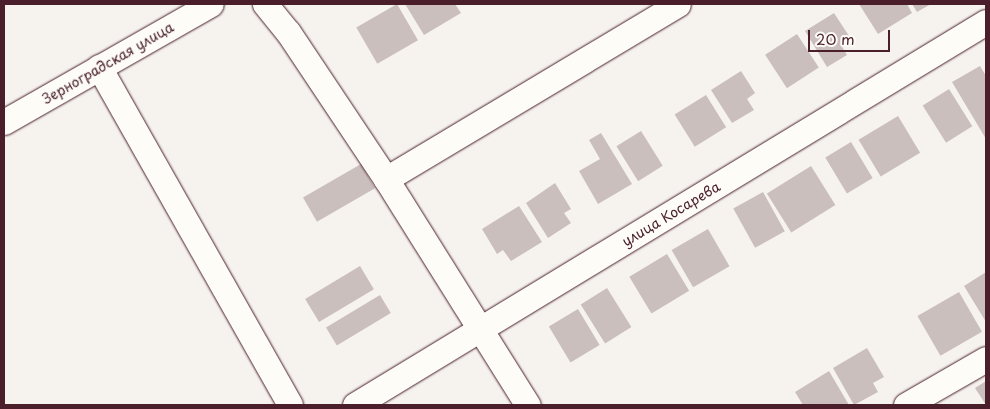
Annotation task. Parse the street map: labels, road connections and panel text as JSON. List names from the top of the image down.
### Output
{
  "streets": {
    "street": ["Зерноградская улица", "улица Косарева"]
  },
  "scale_bar": "20 m"
}
